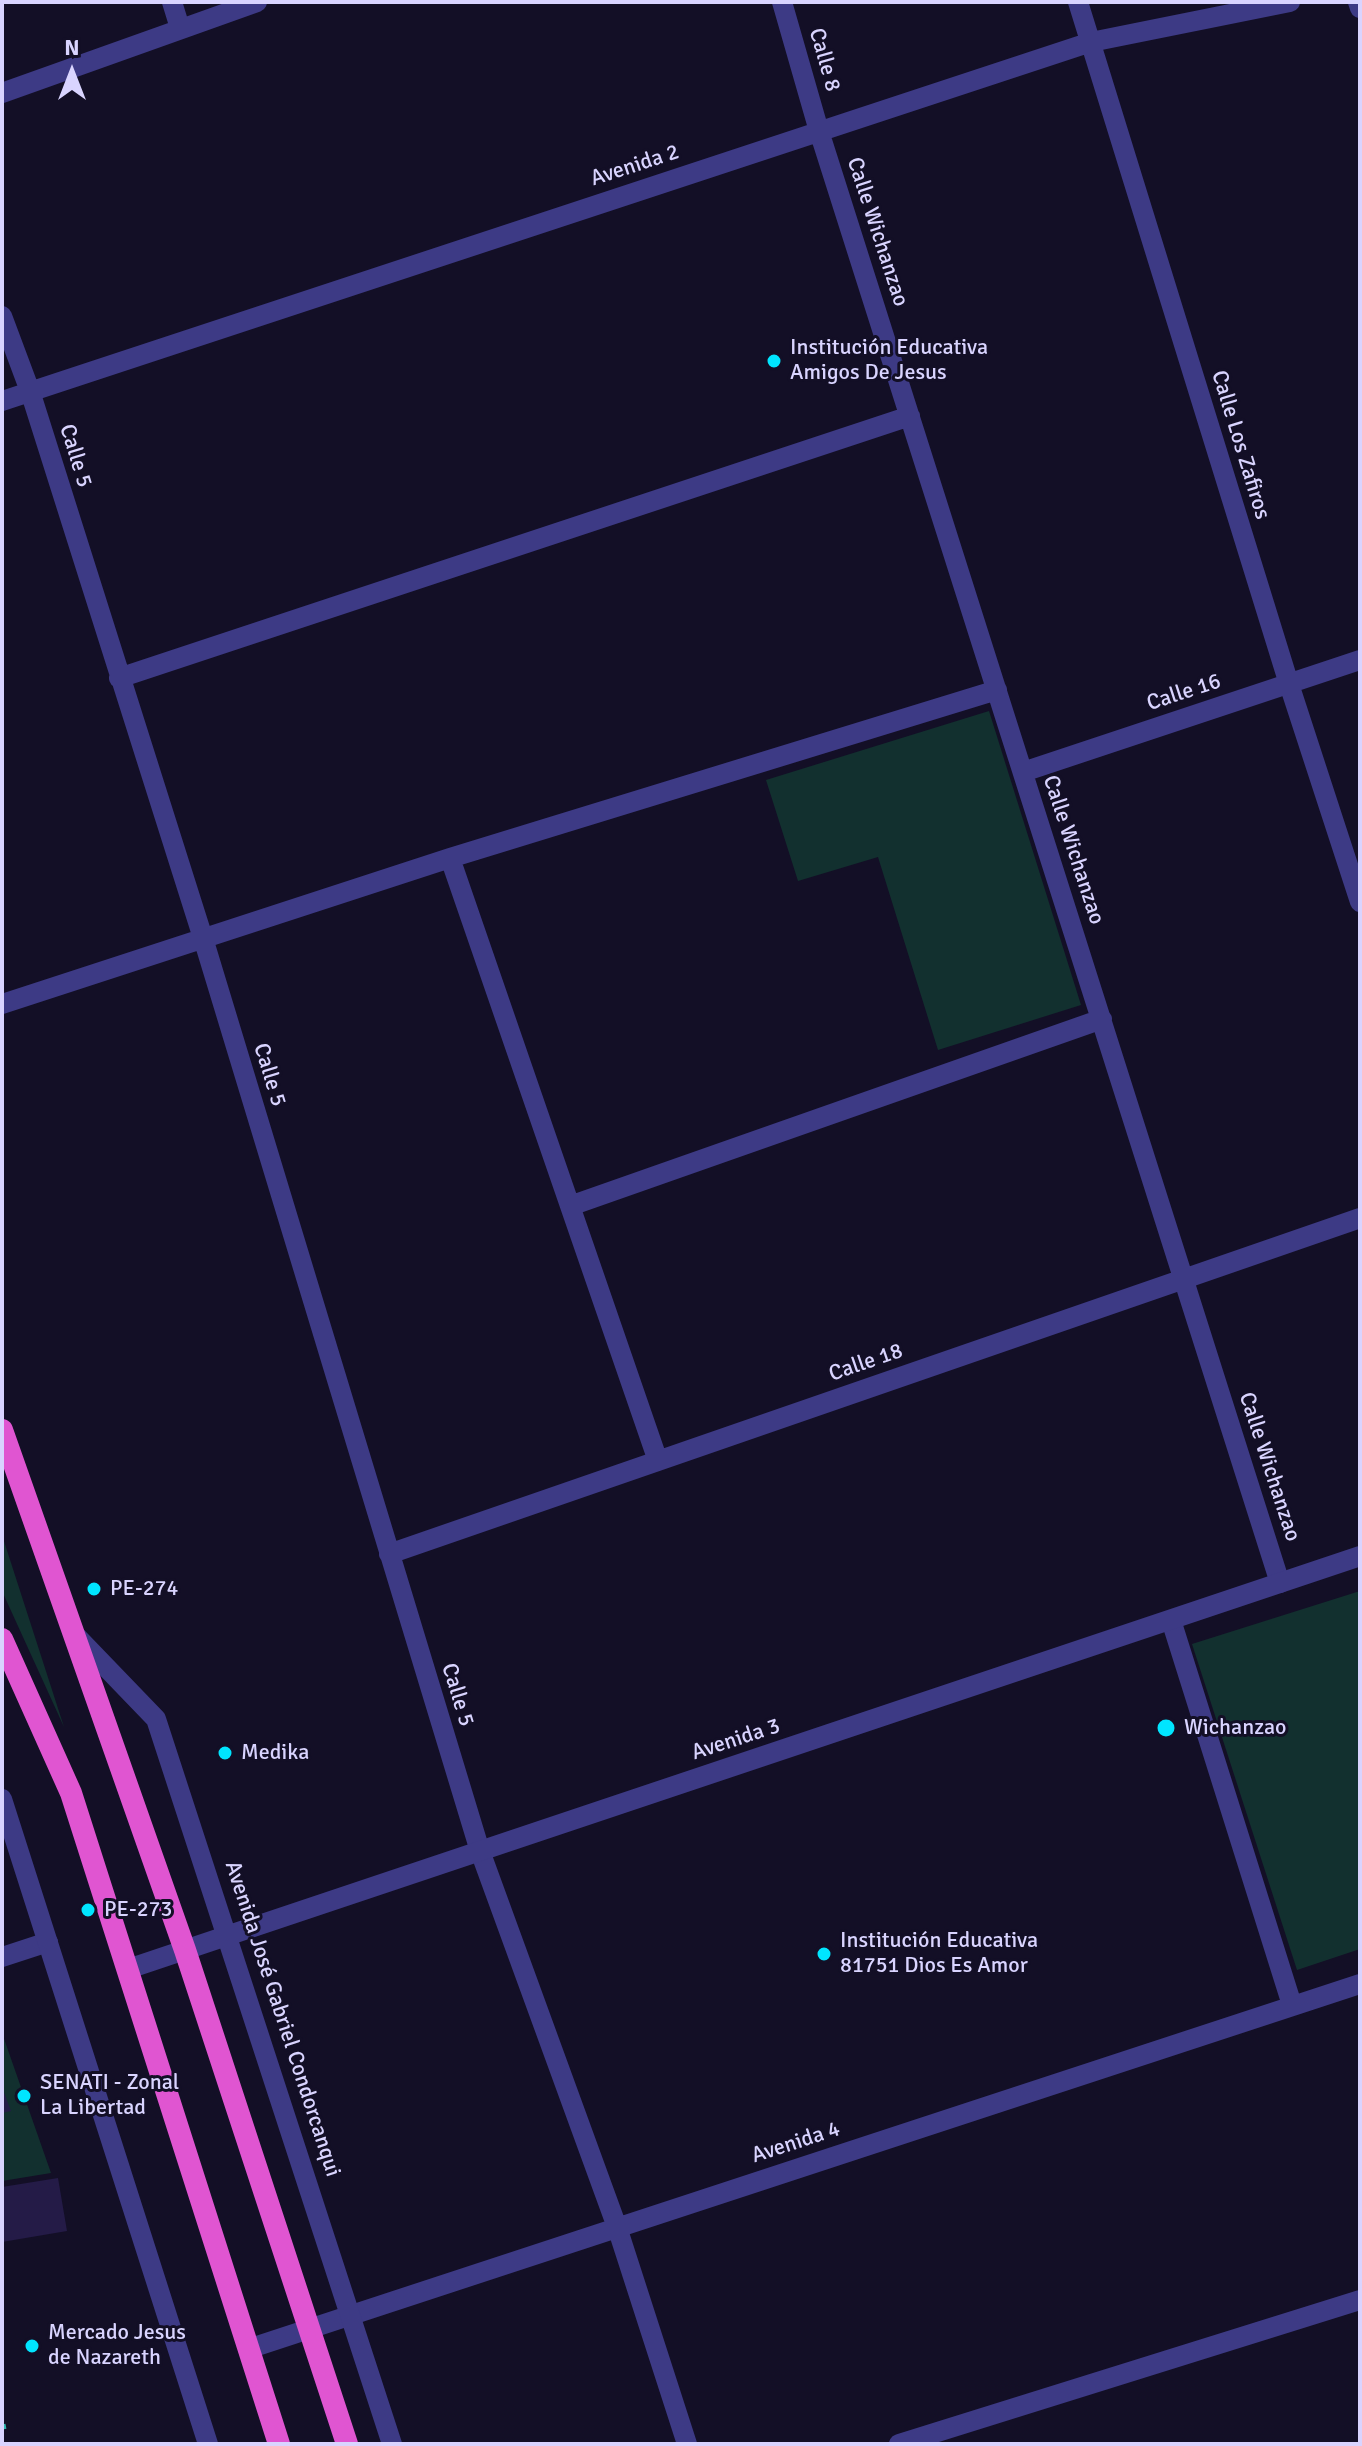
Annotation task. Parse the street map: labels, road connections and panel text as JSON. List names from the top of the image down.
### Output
{
  "streets": {
    "highway": ["Avenida José Gabriel Condorcanqui"],
    "street": [
      "Calle 8",
      "Avenida 2",
      "Calle Wichanzao",
      "Calle Los Zafiros",
      "Calle 5",
      "Calle 16",
      "Calle 18",
      "Avenida 3",
      "Avenida 4"
    ]
  },
  "crossings": [
    ["Calle 8", "Avenida 2"],
    ["Calle 8", "Calle Wichanzao"],
    ["Avenida 2", "Calle Wichanzao"],
    ["Avenida 2", "Calle Los Zafiros"],
    ["Avenida 2", "Calle 5"],
    ["Calle Wichanzao", "Calle 16"],
    ["Calle Wichanzao", "Calle 18"],
    ["Calle Wichanzao", "Avenida 3"],
    ["Calle Los Zafiros", "Calle 16"],
    ["Calle 5", "Calle 18"],
    ["Calle 5", "Avenida 3"],
    ["Calle 5", "Avenida 4"],
    ["Avenida 3", "Avenida José Gabriel Condorcanqui"],
    ["Avenida José Gabriel Condorcanqui", "Avenida 4"]
  ],
  "places": [
    "Institución Educativa Amigos De Jesus",
    "PE-274",
    "Wichanzao",
    "Medika",
    "PE-273",
    "Institución Educativa 81751 Dios Es Amor",
    "SENATI - Zonal La Libertad",
    "Mercado Jesus de Nazareth"
  ],
  "north": "top"
}
